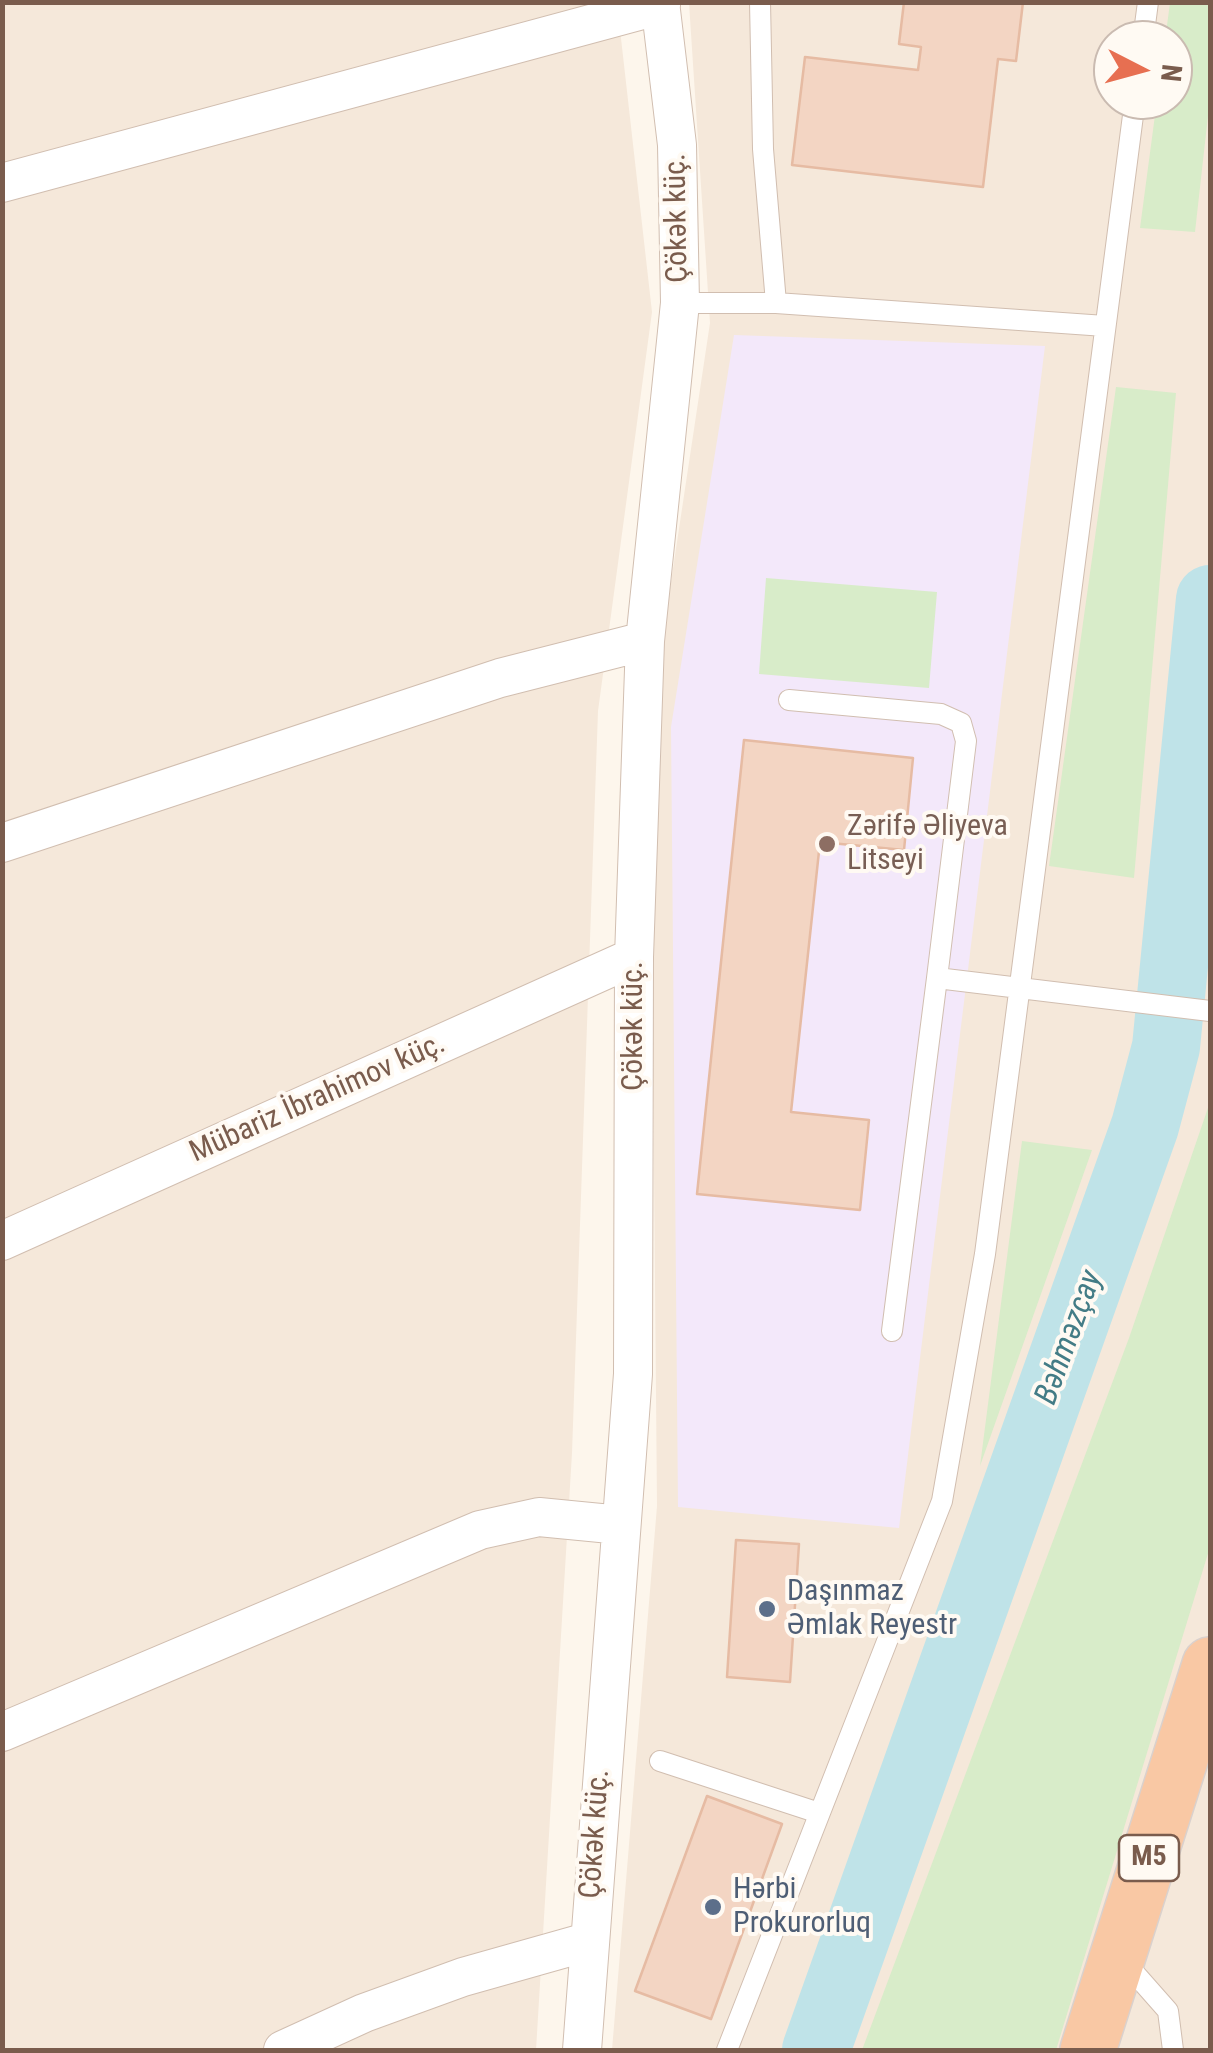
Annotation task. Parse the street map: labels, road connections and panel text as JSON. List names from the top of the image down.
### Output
{
  "streets": {
    "highway": ["M5"],
    "street": ["Çökək küç.", "Mübariz İbrahimov küç."]
  },
  "crossings": [
    ["Çökək küç.", "Mübariz İbrahimov küç."]
  ],
  "water": ["Bəhməzçay"],
  "places": ["Zərifə Əliyeva Litseyi", "Daşınmaz Əmlak Reyestr", "Hərbi Prokurorluq"],
  "north": "right"
}
